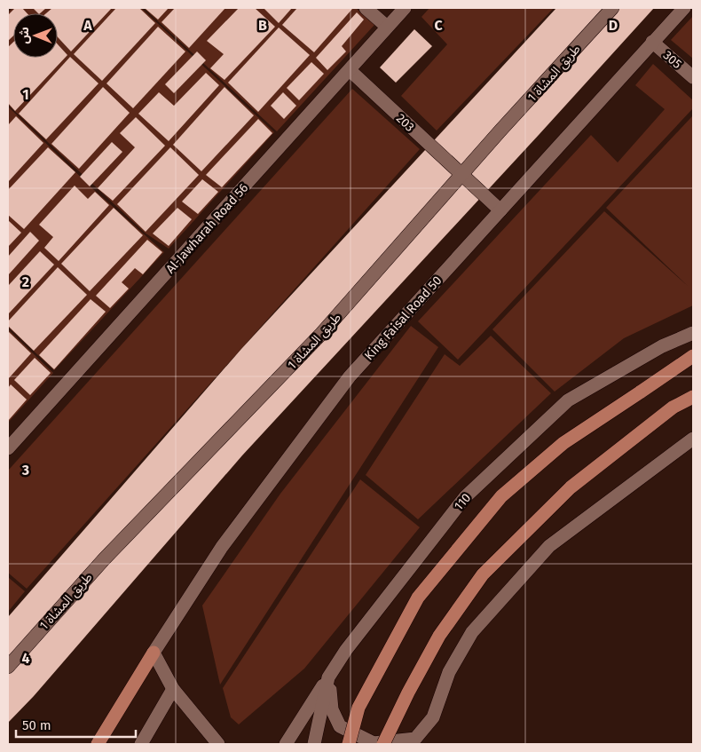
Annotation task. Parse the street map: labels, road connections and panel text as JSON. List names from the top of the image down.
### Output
{
  "streets": {
    "street": [
      "305",
      "طريق المشاة 1",
      "203",
      "Al-Jawharah Road 56",
      "King Faisal Road 50",
      "110"
    ]
  },
  "crossings": [
    ["305", "King Faisal Road 50"],
    ["طريق المشاة 1", "203"],
    ["203", "Al-Jawharah Road 56"],
    ["203", "King Faisal Road 50"]
  ],
  "scale_bar": "50 m",
  "north": "left",
  "grid": {
    "columns": [
      "A",
      "B",
      "C",
      "D"
    ],
    "rows": [
      "1",
      "2",
      "3",
      "4"
    ]
  }
}
